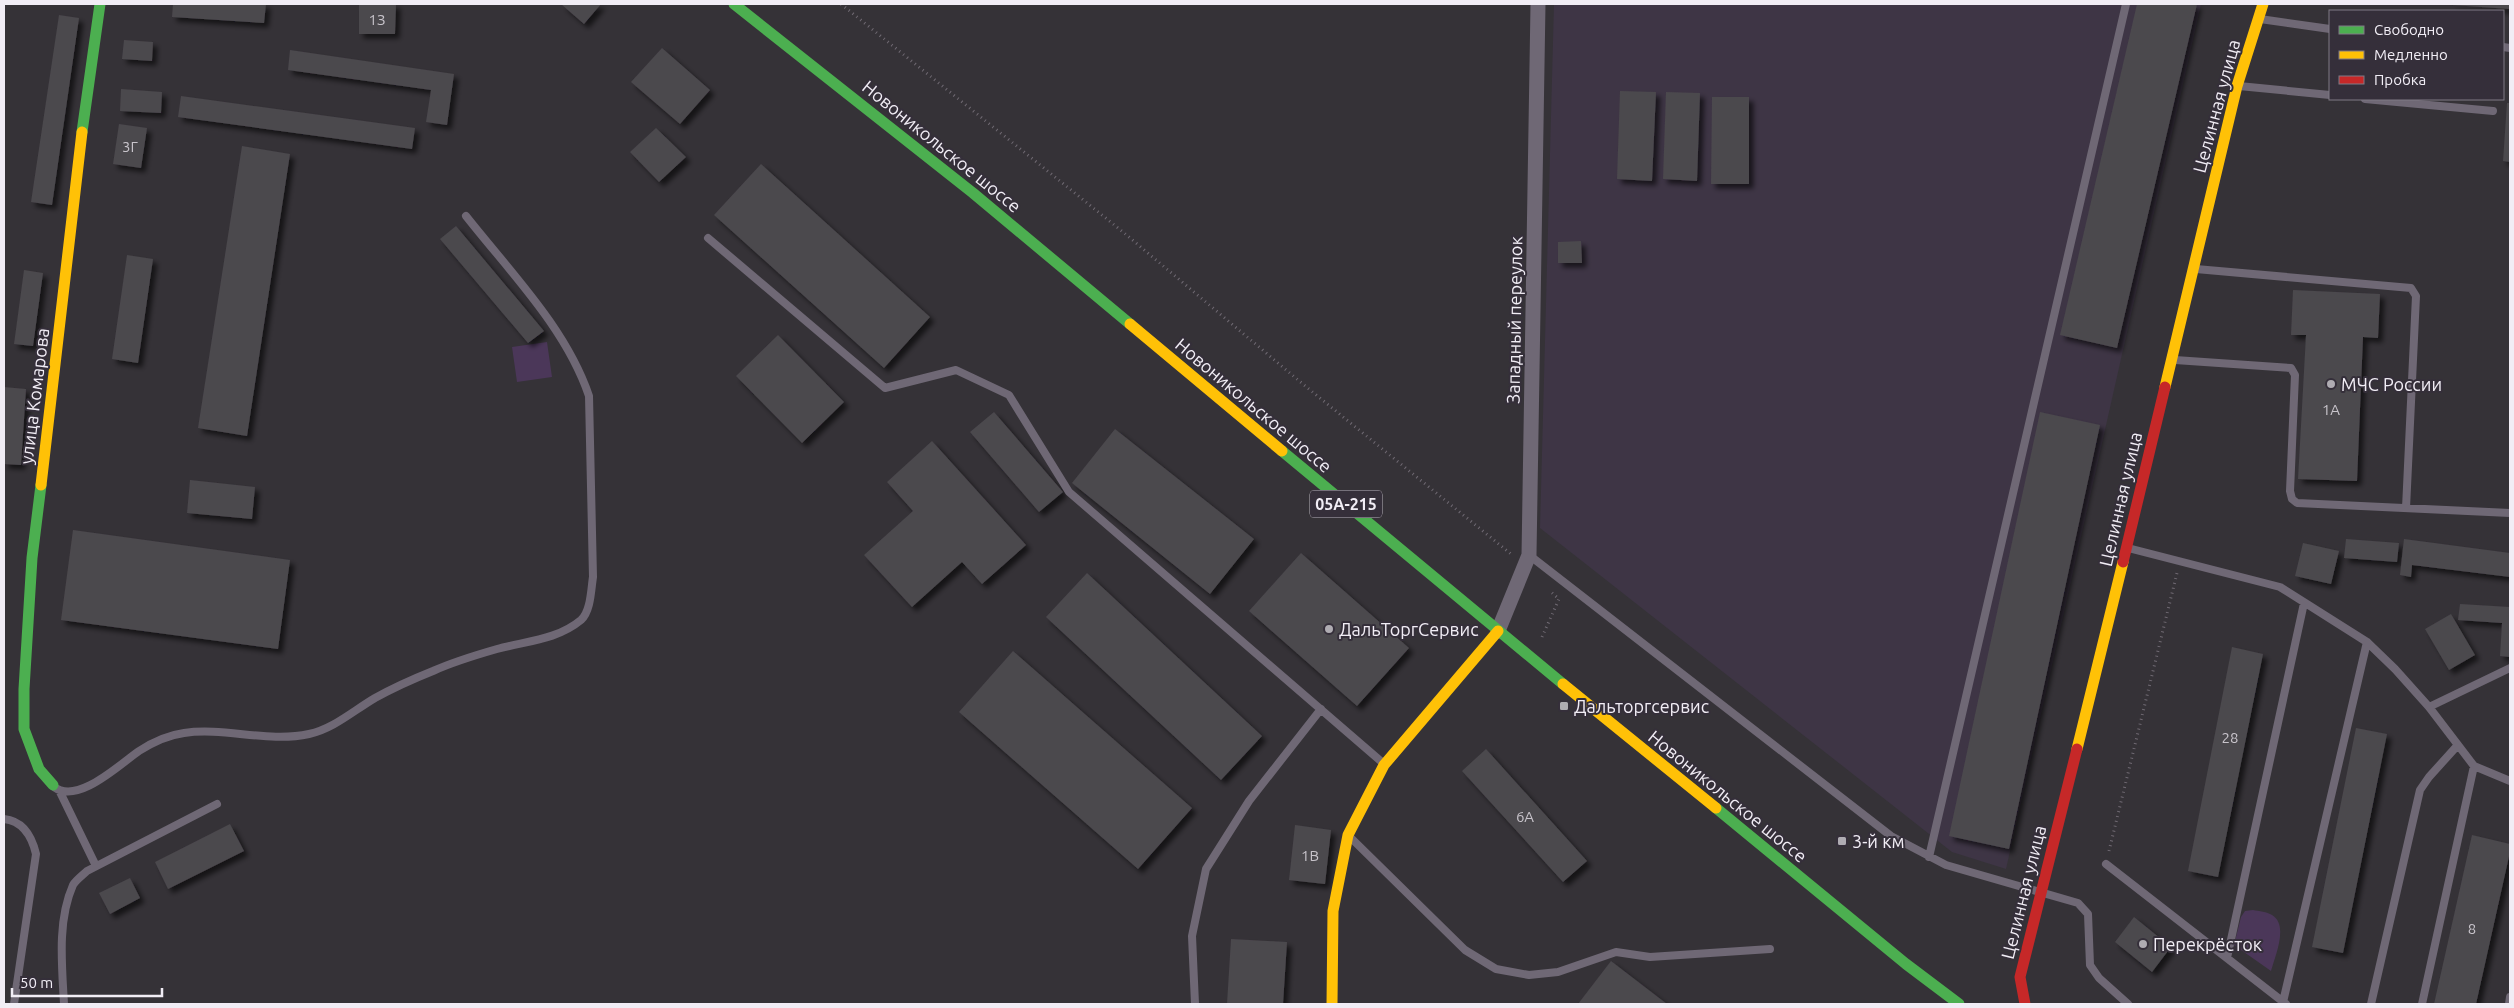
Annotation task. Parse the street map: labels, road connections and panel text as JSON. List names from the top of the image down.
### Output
{
  "streets": {
    "main road": [
      "Целинная улица",
      "Новоникольское шоссе",
      "улица Комарова",
      "05А-215"
    ],
    "street": ["Западный переулок"]
  },
  "crossings": [
    ["Новоникольское шоссе", "Западный переулок"]
  ],
  "places": {
    "other": ["МЧС России", "ДальТоргСервис", "Перекрёсток"],
    "transit": ["Дальторгсервис", "3-й км"]
  },
  "house_numbers": [
    "1З",
    "3Г",
    "1А",
    "28",
    "6А",
    "1В",
    "8"
  ],
  "legend": ["Свободно", "Медленно", "Пробка"],
  "scale_bar": "50 m"
}
